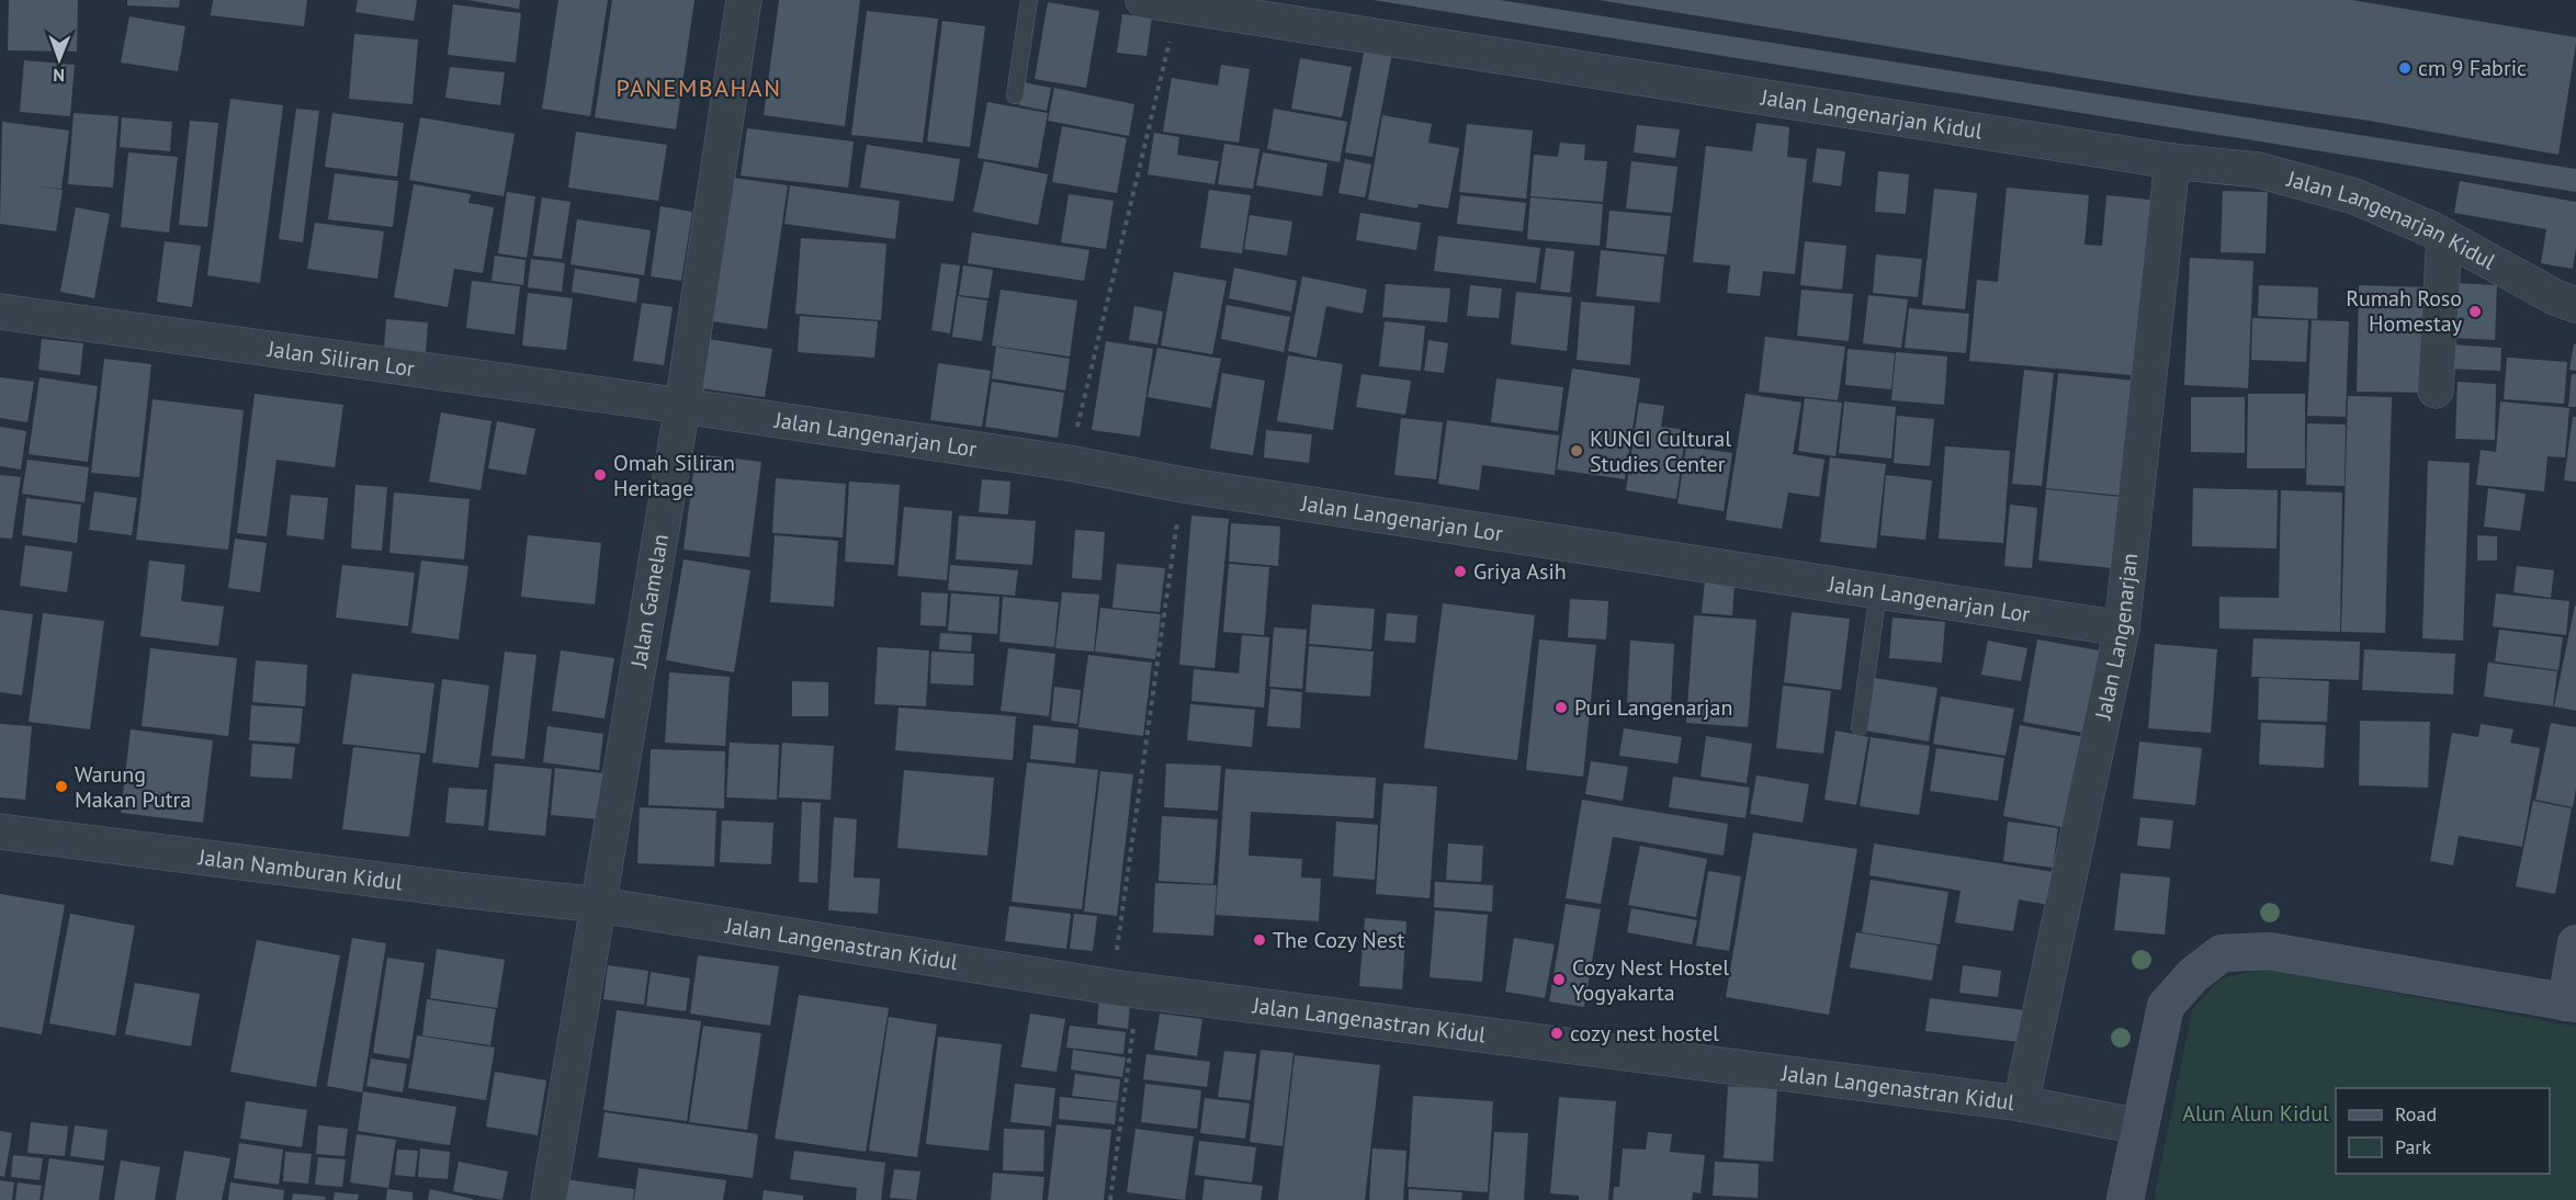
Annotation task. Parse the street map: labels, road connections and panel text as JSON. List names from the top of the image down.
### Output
{
  "streets": {
    "street": [
      "Jalan Langenarjan Kidul",
      "Jalan Siliran Lor",
      "Jalan Langenarjan Lor",
      "Jalan Gamelan",
      "Jalan Langenarjan",
      "Jalan Namburan Kidul",
      "Jalan Langenastran Kidul"
    ]
  },
  "crossings": [
    ["Jalan Langenarjan Kidul", "Jalan Langenarjan"],
    ["Jalan Siliran Lor", "Jalan Langenarjan Lor"],
    ["Jalan Siliran Lor", "Jalan Gamelan"],
    ["Jalan Langenarjan Lor", "Jalan Gamelan"],
    ["Jalan Langenarjan Lor", "Jalan Langenarjan"],
    ["Jalan Gamelan", "Jalan Namburan Kidul"],
    ["Jalan Gamelan", "Jalan Langenastran Kidul"],
    ["Jalan Langenarjan", "Jalan Langenastran Kidul"],
    ["Jalan Namburan Kidul", "Jalan Langenastran Kidul"]
  ],
  "districts": ["PANEMBAHAN"],
  "parks": ["Alun Alun Kidul"],
  "places": [
    "cm 9 Fabric",
    "Rumah Roso Homestay",
    "KUNCI Cultural Studies Center",
    "Omah Siliran Heritage",
    "Griya Asih",
    "Puri Langenarjan",
    "Warung Makan Putra",
    "The Cozy Nest",
    "Cozy Nest Hostel Yogyakarta",
    "cozy nest hostel"
  ],
  "legend": ["Road", "Park"],
  "north": "bottom"
}
